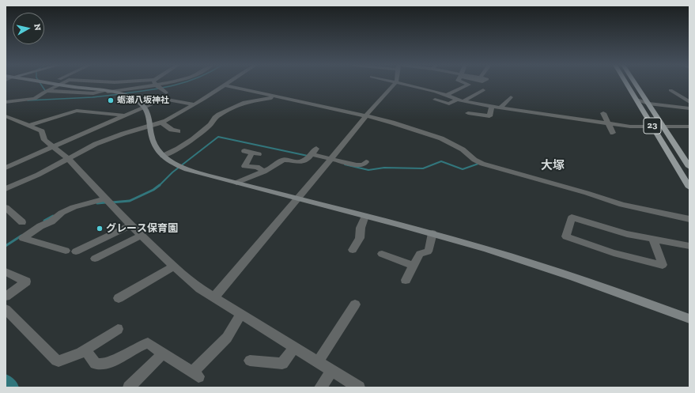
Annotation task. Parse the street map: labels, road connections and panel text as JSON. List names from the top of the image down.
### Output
{
  "streets": {
    "main road": ["23"]
  },
  "districts": ["大塚"],
  "places": ["蛎瀬八坂神社", "グレース保育園"],
  "north": "right"
}
